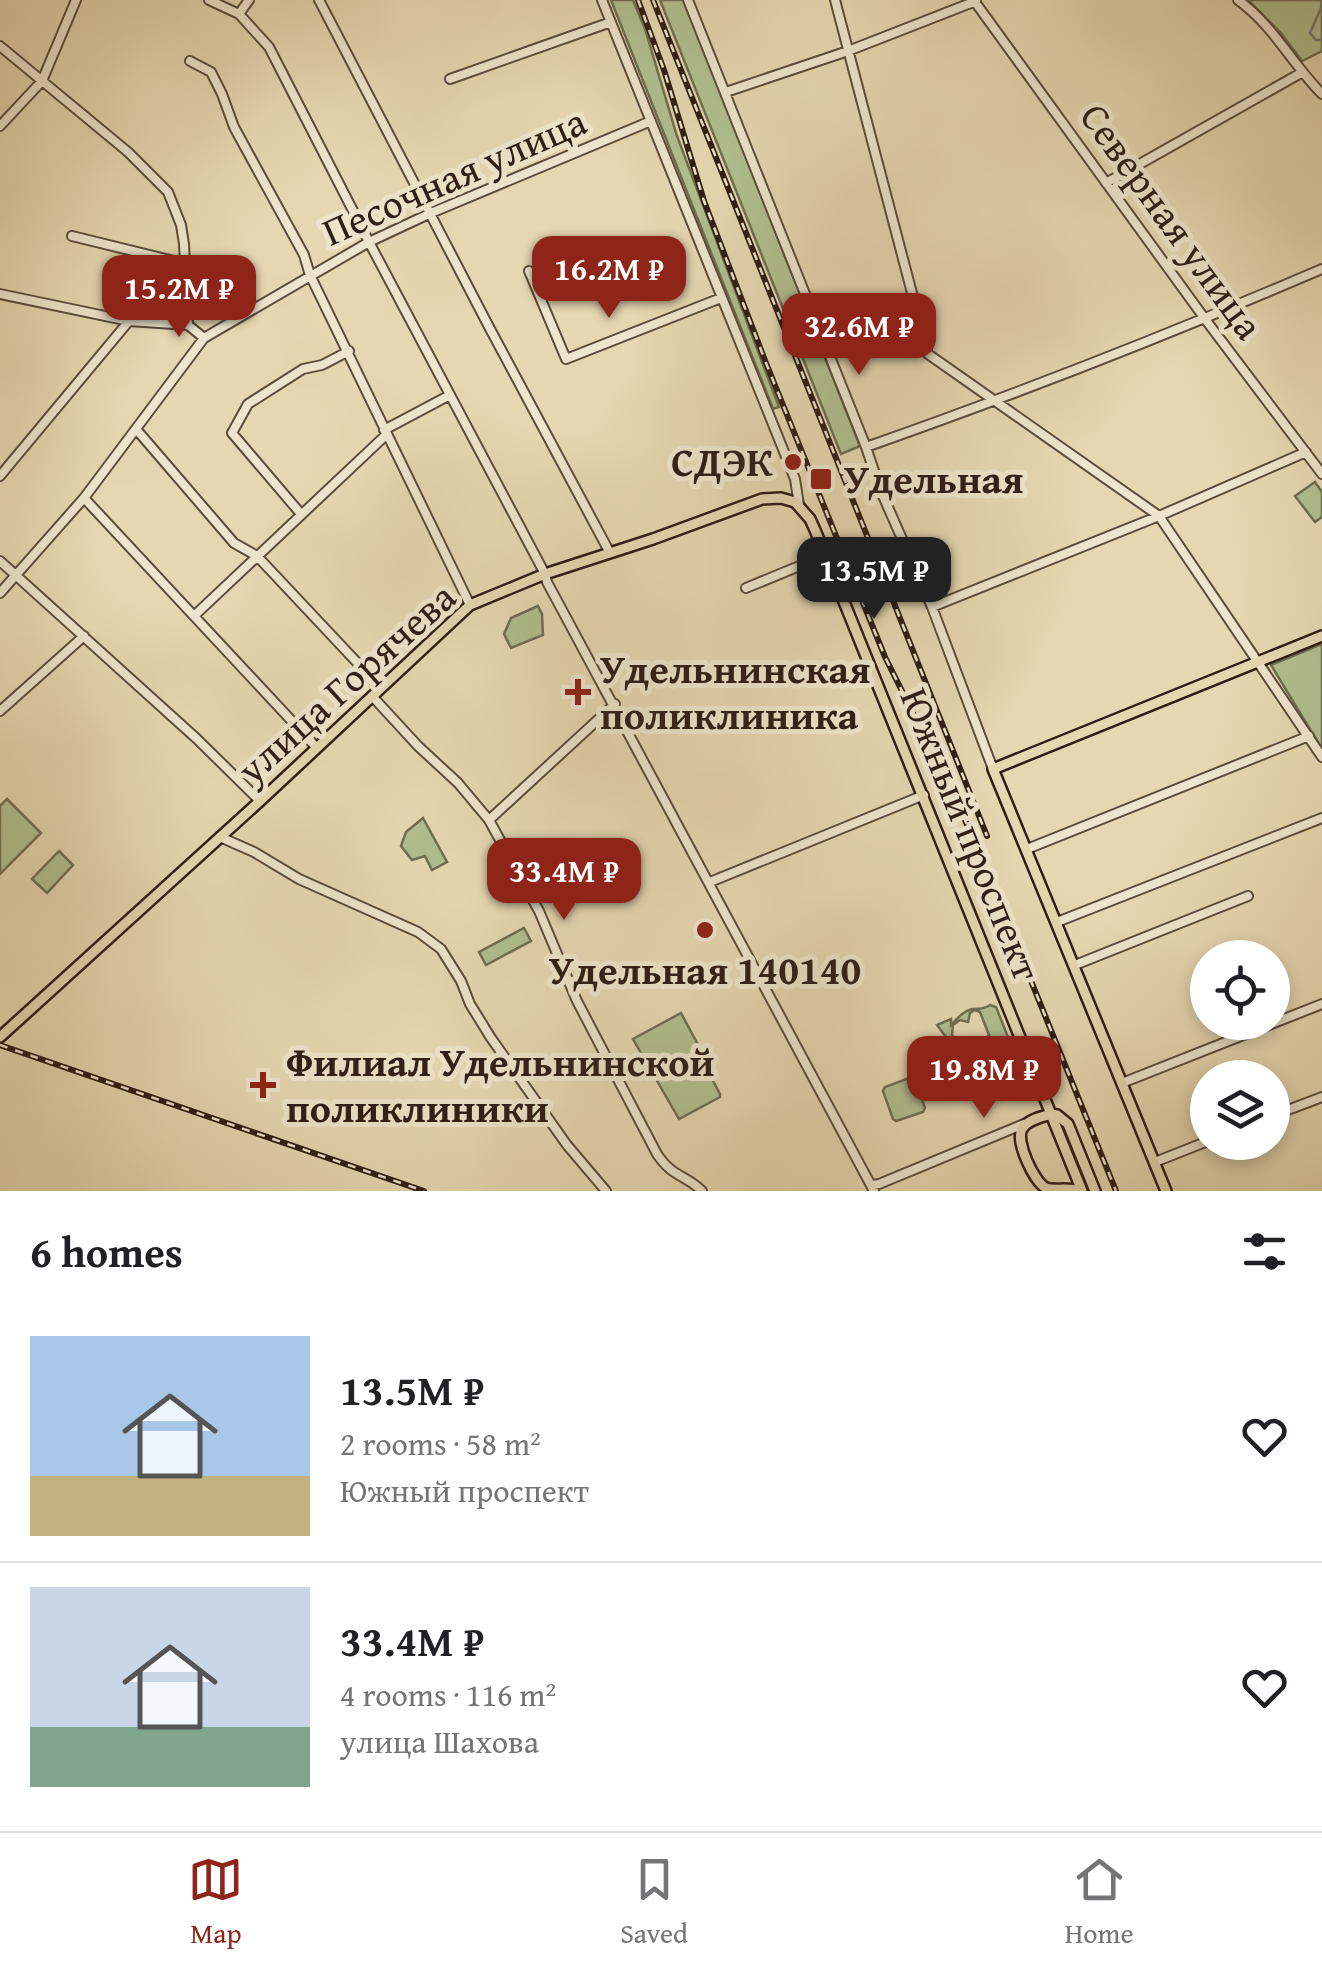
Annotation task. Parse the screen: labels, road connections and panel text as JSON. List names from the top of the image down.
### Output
{
  "streets": {
    "main road": ["улица Горячева", "Южный проспект"],
    "street": ["Песочная улица", "Северная улица"]
  },
  "crossings": [
    ["Песочная улица", "Южный проспект"],
    ["улица Горячева", "Южный проспект"]
  ],
  "places": {
    "other": ["СДЭК", "Удельная 140140"],
    "transit": ["Удельная"],
    "health": ["Удельнинская поликлиника", "Филиал Удельнинской поликлиники"]
  },
  "page": {
    "price": [
      "16.2M ₽",
      "15.2M ₽",
      "32.6M ₽",
      "13.5M ₽",
      "33.4M ₽",
      "19.8M ₽"
    ],
    "heading": "6 homes",
    "list": [
      {
        "name": "13.5M ₽",
        "note": "2 rooms · 58 m² · Южный проспект"
      },
      {
        "name": "33.4M ₽",
        "note": "4 rooms · 116 m² · улица Шахова"
      }
    ],
    "tabs": ["Map", "Saved", "Home"]
  }
}
